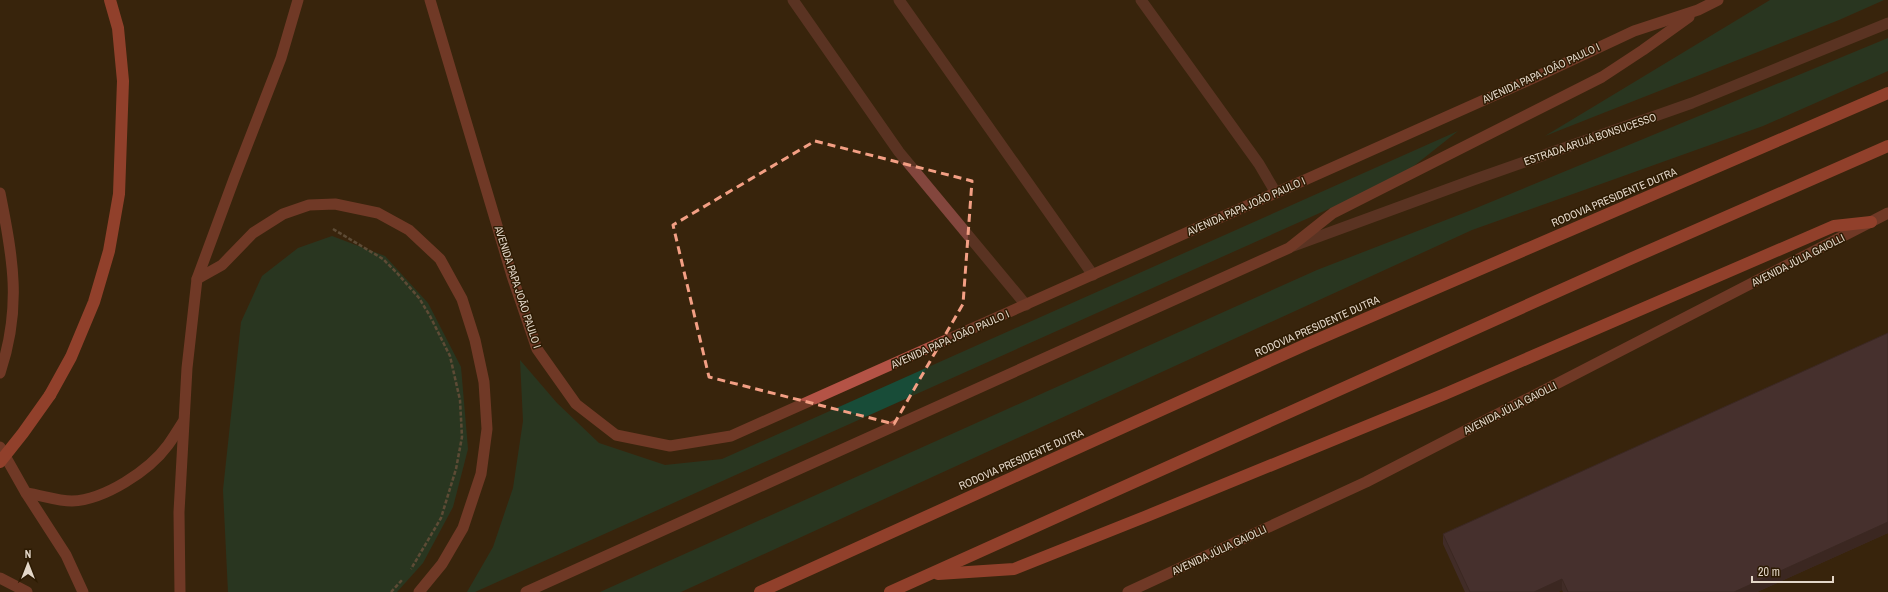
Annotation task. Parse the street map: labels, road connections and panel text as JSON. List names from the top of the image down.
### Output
{
  "streets": {
    "highway": ["RODOVIA PRESIDENTE DUTRA"],
    "main road": ["AVENIDA PAPA JOÃO PAULO I", "AVENIDA JÚLIA GAIOLLI"],
    "street": ["ESTRADA ARUJÁ BONSUCESSO"]
  },
  "scale_bar": "20 m",
  "north": "top"
}
